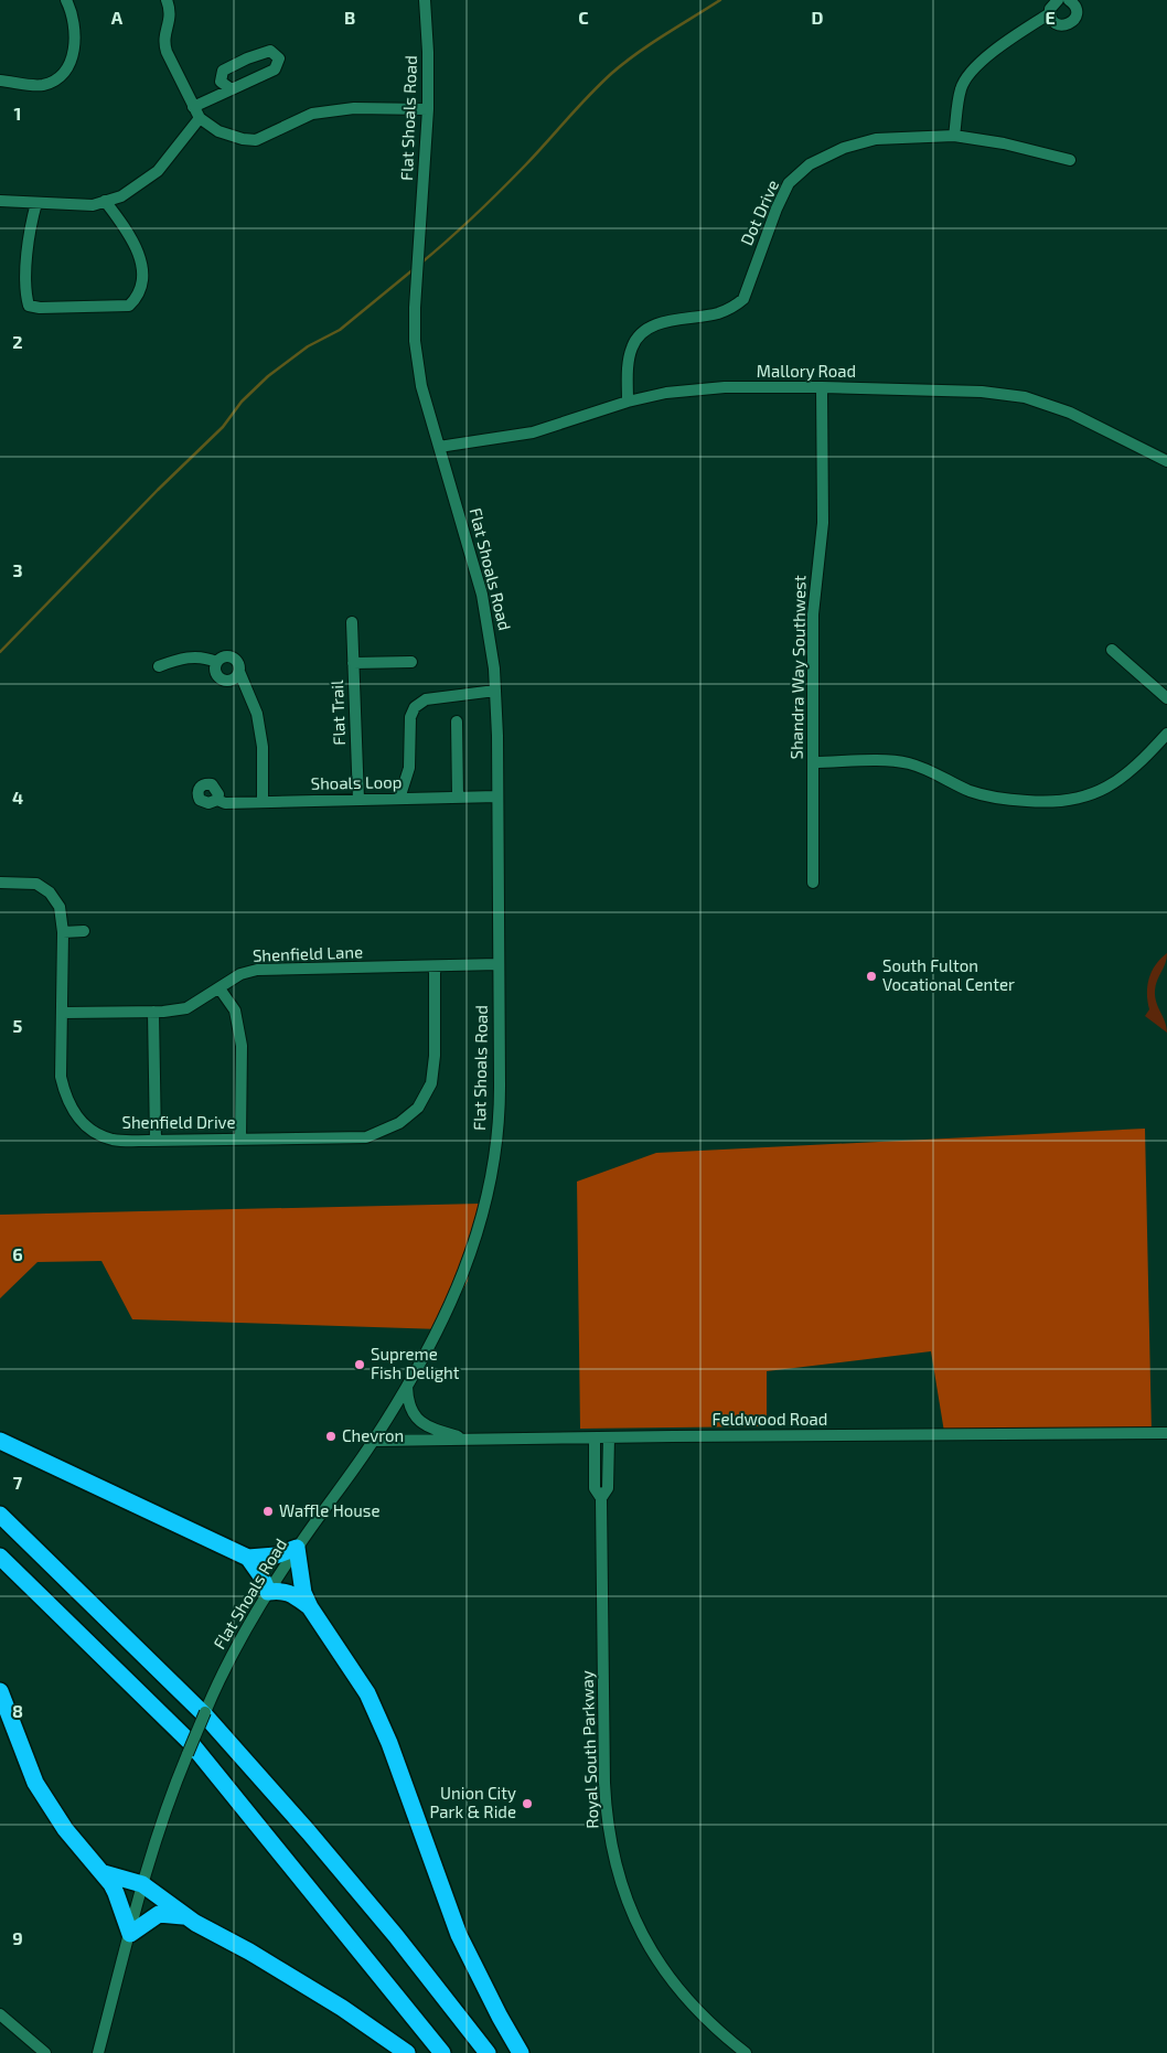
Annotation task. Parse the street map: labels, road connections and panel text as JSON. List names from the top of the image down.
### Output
{
  "streets": {
    "street": [
      "Flat Shoals Road",
      "Dot Drive",
      "Mallory Road",
      "Shandra Way Southwest",
      "Flat Trail",
      "Shoals Loop",
      "Shenfield Lane",
      "Shenfield Drive",
      "Feldwood Road",
      "Royal South Parkway"
    ]
  },
  "crossings": [
    ["Flat Shoals Road", "Mallory Road"],
    ["Flat Shoals Road", "Shoals Loop"],
    ["Flat Shoals Road", "Shenfield Lane"],
    ["Flat Shoals Road", "Feldwood Road"],
    ["Dot Drive", "Mallory Road"],
    ["Mallory Road", "Shandra Way Southwest"],
    ["Flat Trail", "Shoals Loop"],
    ["Shenfield Lane", "Shenfield Drive"],
    ["Feldwood Road", "Royal South Parkway"]
  ],
  "places": [
    "South Fulton Vocational Center",
    "Supreme Fish Delight",
    "Chevron",
    "Waffle House",
    "Union City Park & Ride"
  ],
  "grid": {
    "columns": [
      "A",
      "B",
      "C",
      "D",
      "E"
    ],
    "rows": [
      "1",
      "2",
      "3",
      "4",
      "5",
      "6",
      "7",
      "8",
      "9"
    ]
  }
}
